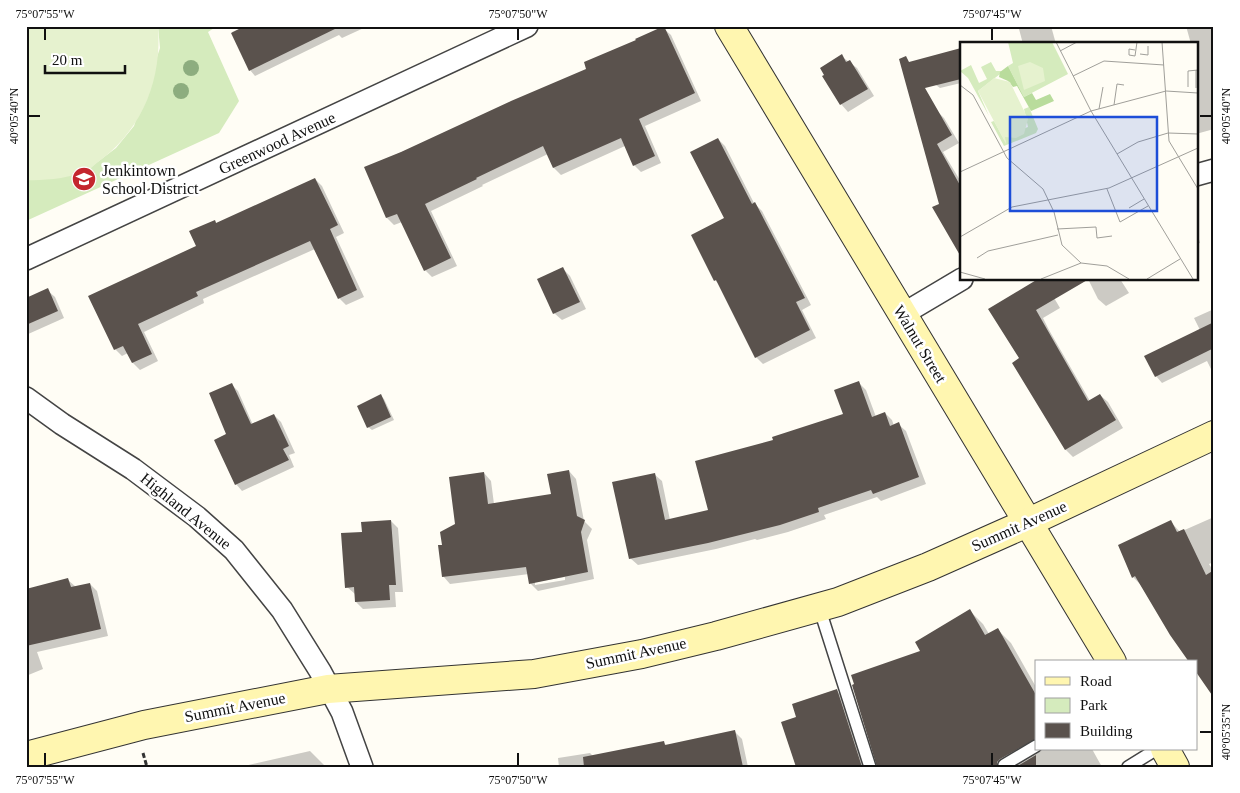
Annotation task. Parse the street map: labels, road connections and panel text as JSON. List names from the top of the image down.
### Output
{
  "streets": {
    "street": [
      "Greenwood Avenue",
      "Walnut Street",
      "Highland Avenue",
      "Summit Avenue"
    ]
  },
  "crossings": [
    ["Walnut Street", "Summit Avenue"],
    ["Highland Avenue", "Summit Avenue"]
  ],
  "places": {
    "school or university": ["Jenkintown School District"]
  },
  "legend": ["Road", "Park", "Building"],
  "scale_bar": "20 m",
  "coordinates": [
    "75°07'55\"W",
    "75°07'50\"W",
    "75°07'45\"W",
    "40°05'40\"N",
    "40°05'35\"N"
  ]
}
